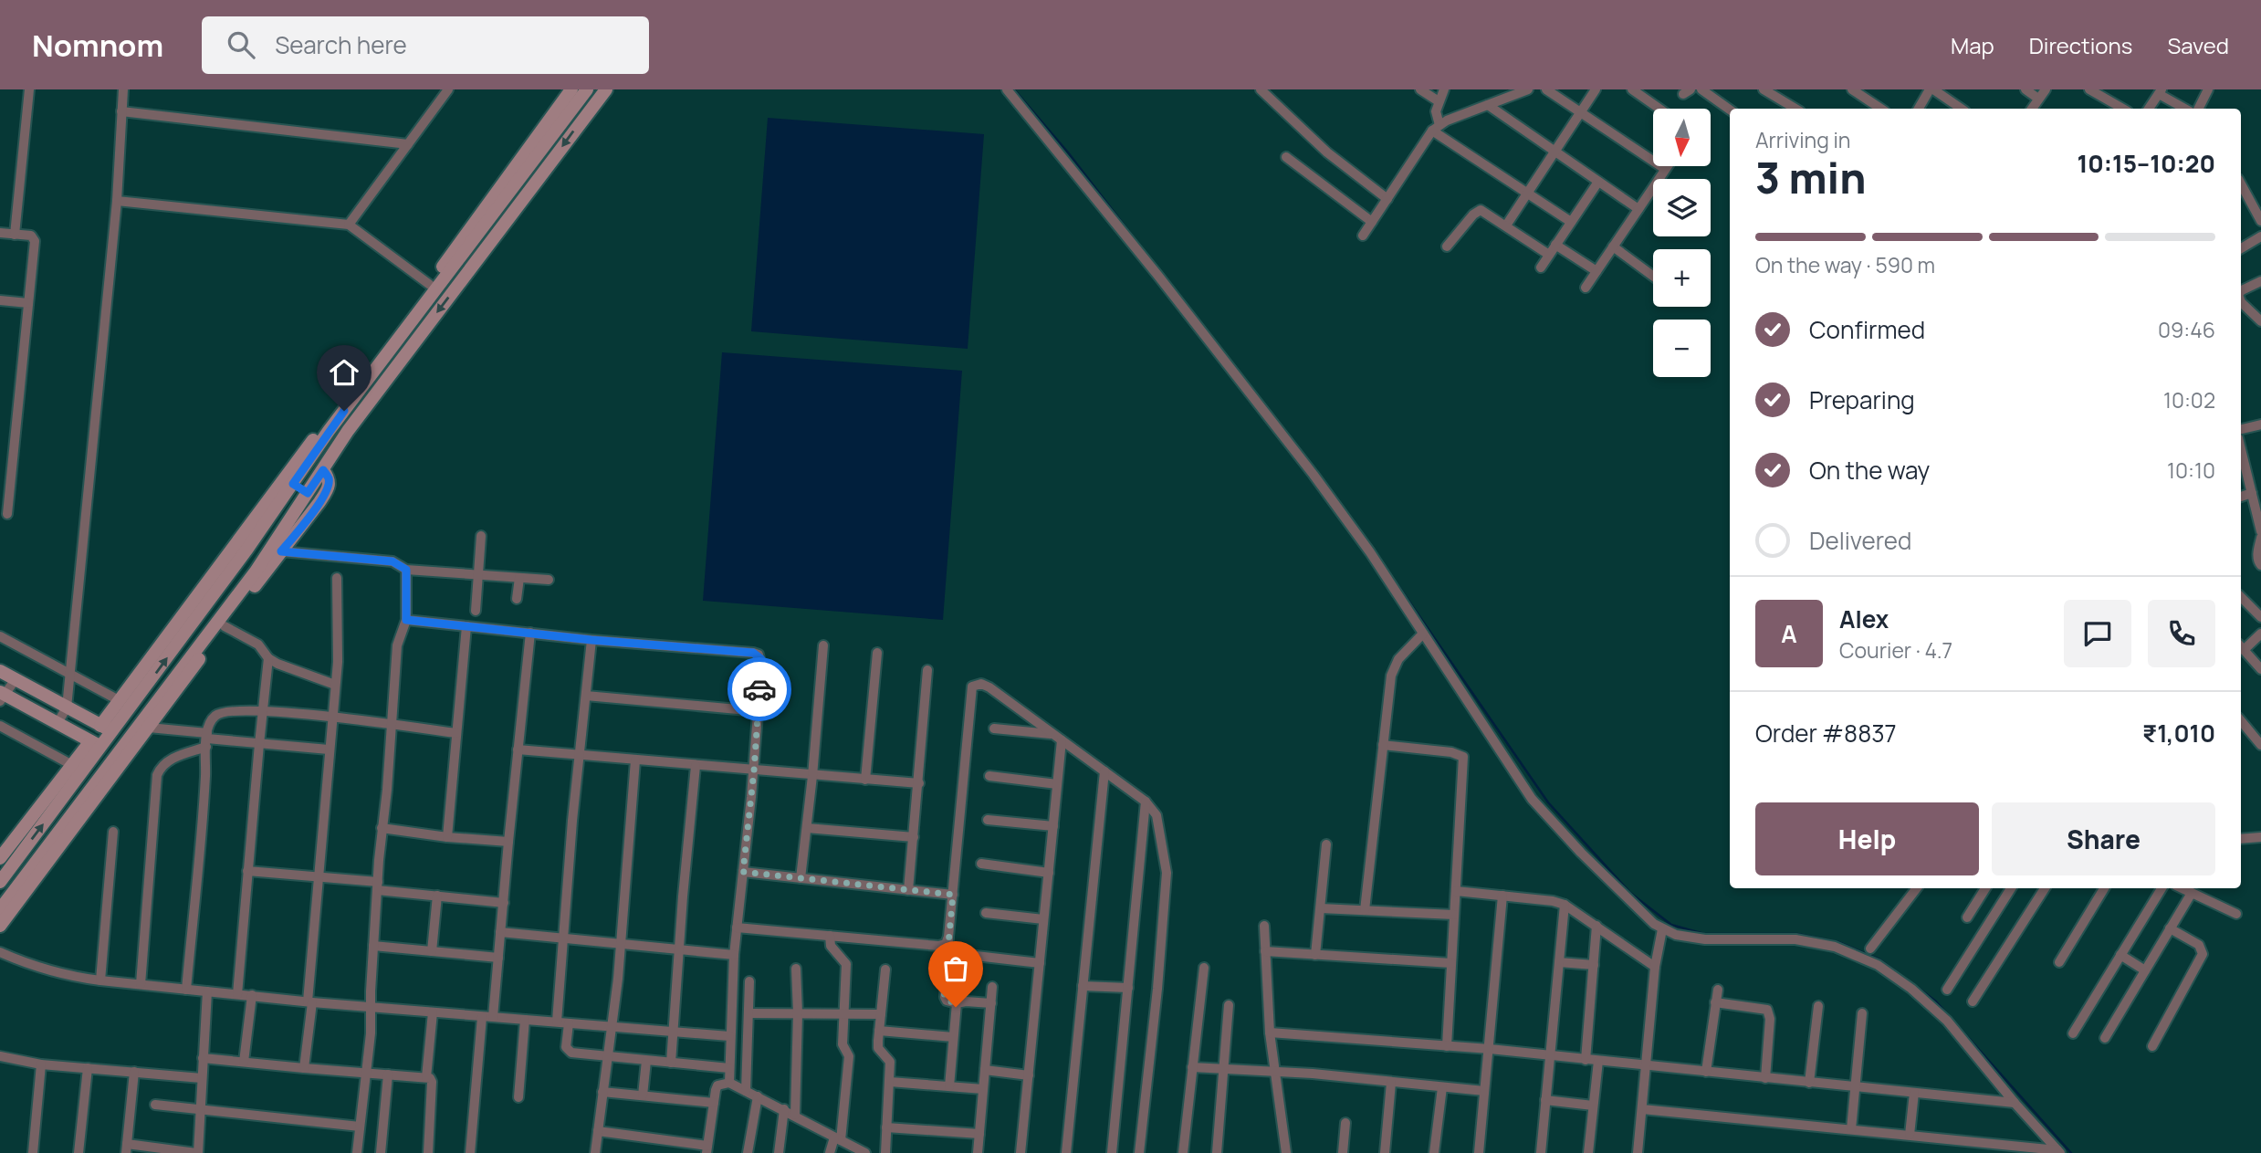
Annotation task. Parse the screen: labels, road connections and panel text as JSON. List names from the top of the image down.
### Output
{
  "north": "bottom",
  "page": {
    "header": "Nomnom",
    "search": "Search here",
    "nav": ["Map", "Directions", "Saved"],
    "map_buttons": ["+", "−"],
    "heading": ["3 min", "Arriving in", "10:15–10:20"],
    "panel": [
      "Alex",
      "Courier · 4.7",
      "Order #8837",
      "₹1,010"
    ],
    "bar": "On the way · 590 m",
    "list": [
      ["Confirmed", "09:46"],
      ["Preparing", "10:02"],
      ["On the way", "10:10"],
      "Delivered"
    ],
    "round": "A",
    "buttons": ["Help", "Share"]
  }
}
